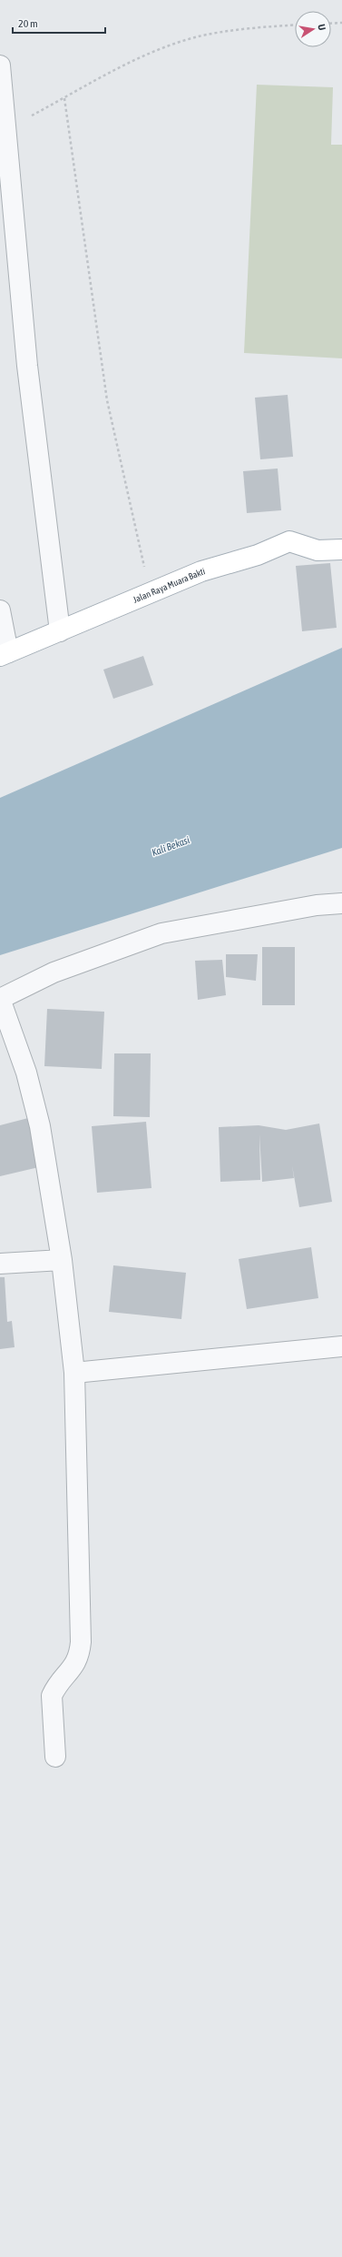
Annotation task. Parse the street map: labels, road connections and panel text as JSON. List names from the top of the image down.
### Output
{
  "streets": {
    "main road": ["Jalan Raya Muara Bakti"]
  },
  "water": ["Kali Bekasi"],
  "scale_bar": "20 m",
  "north": "right"
}
